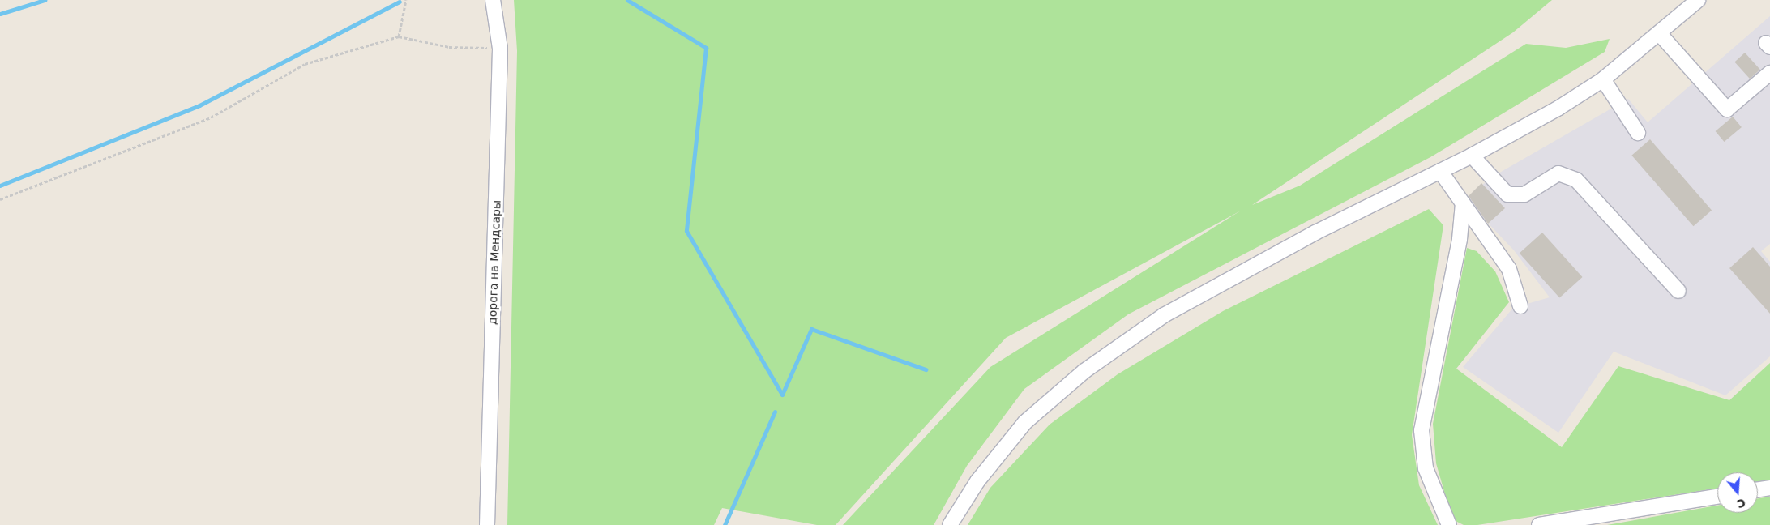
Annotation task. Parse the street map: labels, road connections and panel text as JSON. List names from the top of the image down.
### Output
{
  "streets": {
    "street": ["дорога на Мендсары"]
  },
  "north": "bottom"
}
